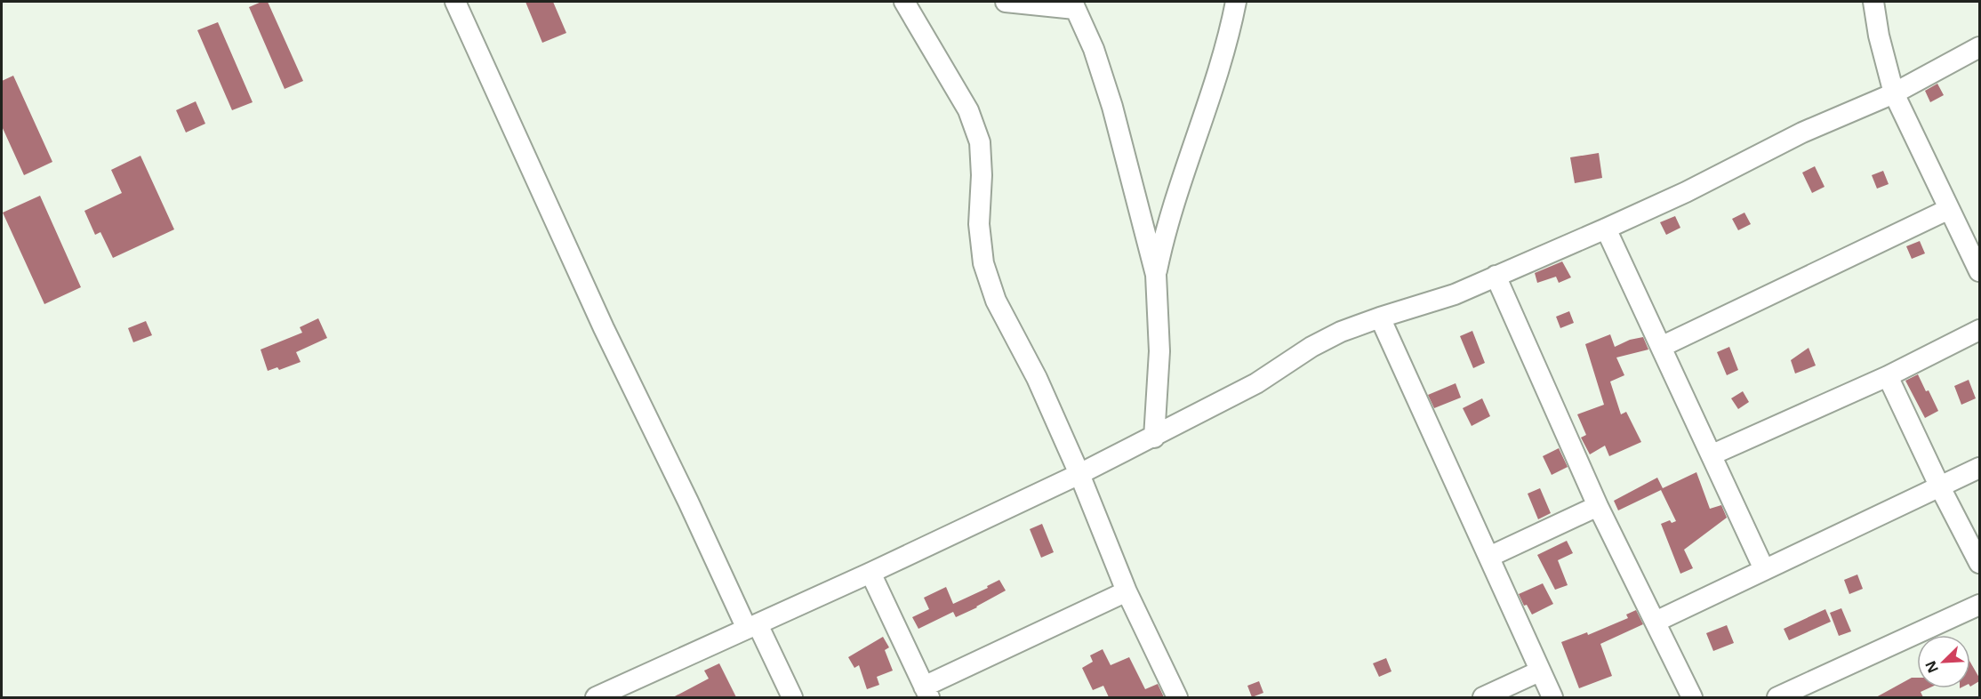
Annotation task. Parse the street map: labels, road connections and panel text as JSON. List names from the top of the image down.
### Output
{
  "north": "bottom left"
}
